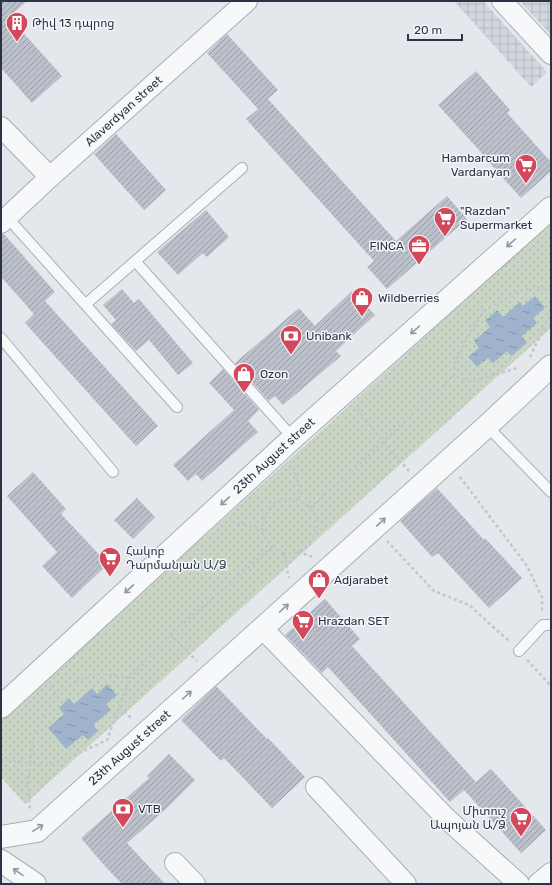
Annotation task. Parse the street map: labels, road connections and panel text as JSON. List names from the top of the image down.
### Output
{
  "streets": {
    "street": ["Alaverdyan street", "23th August street"]
  },
  "places": {
    "building": ["Թիվ 13 դպրոց"],
    "supermarket": [
      "Hambarcum Vardanyan",
      "\"Razdan\" Supermarket",
      "Հակոբ Դարմանյան Ա/Ձ",
      "Hrazdan SET",
      "Միտուշ Ապոյան Ա/Ձ"
    ],
    "office": ["FINCA"],
    "shop": ["Wildberries", "Ozon", "Adjarabet"],
    "bank": ["Unibank", "VTB"]
  },
  "scale_bar": "20 m"
}
